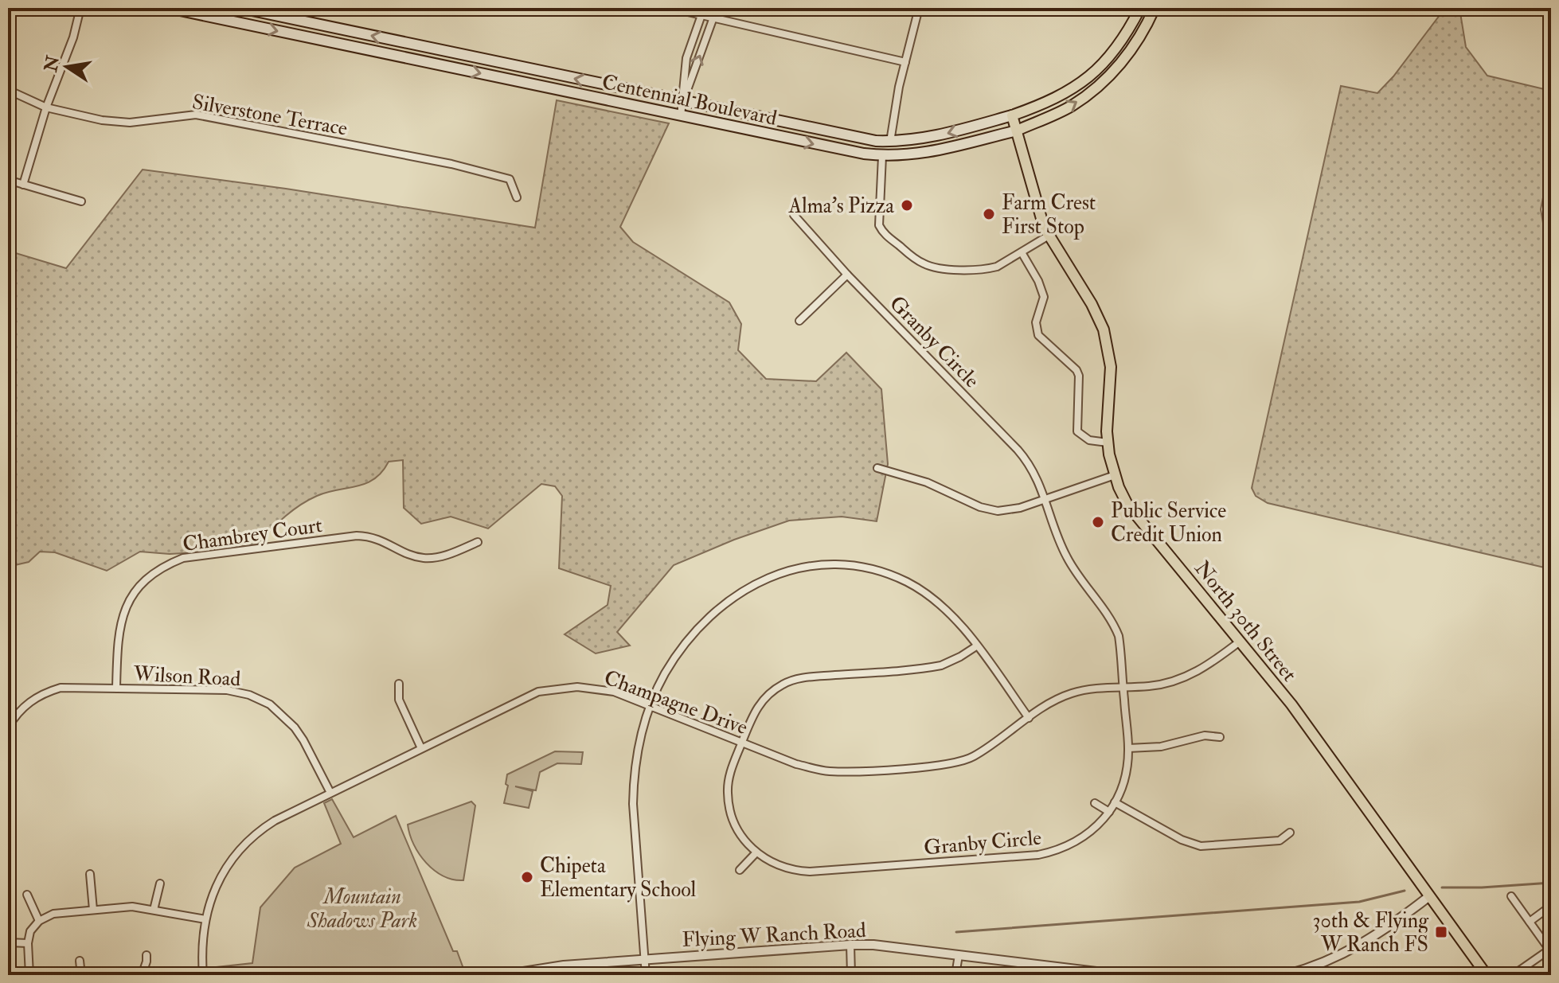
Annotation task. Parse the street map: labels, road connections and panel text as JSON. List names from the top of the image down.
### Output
{
  "streets": {
    "main road": ["Centennial Boulevard", "North 30th Street"],
    "street": [
      "Silverstone Terrace",
      "Granby Circle",
      "Chambrey Court",
      "Wilson Road",
      "Champagne Drive",
      "Flying W Ranch Road"
    ]
  },
  "crossings": [
    ["Centennial Boulevard", "North 30th Street"],
    ["Granby Circle", "Champagne Drive"],
    ["Chambrey Court", "Wilson Road"],
    ["North 30th Street", "Champagne Drive"],
    ["Wilson Road", "Champagne Drive"]
  ],
  "parks": ["Mountain Shadows Park"],
  "places": {
    "other": [
      "Alma's Pizza",
      "Farm Crest First Stop",
      "Public Service Credit Union",
      "Chipeta Elementary School"
    ],
    "transit": ["30th & Flying W Ranch FS"]
  },
  "north": "left"
}
